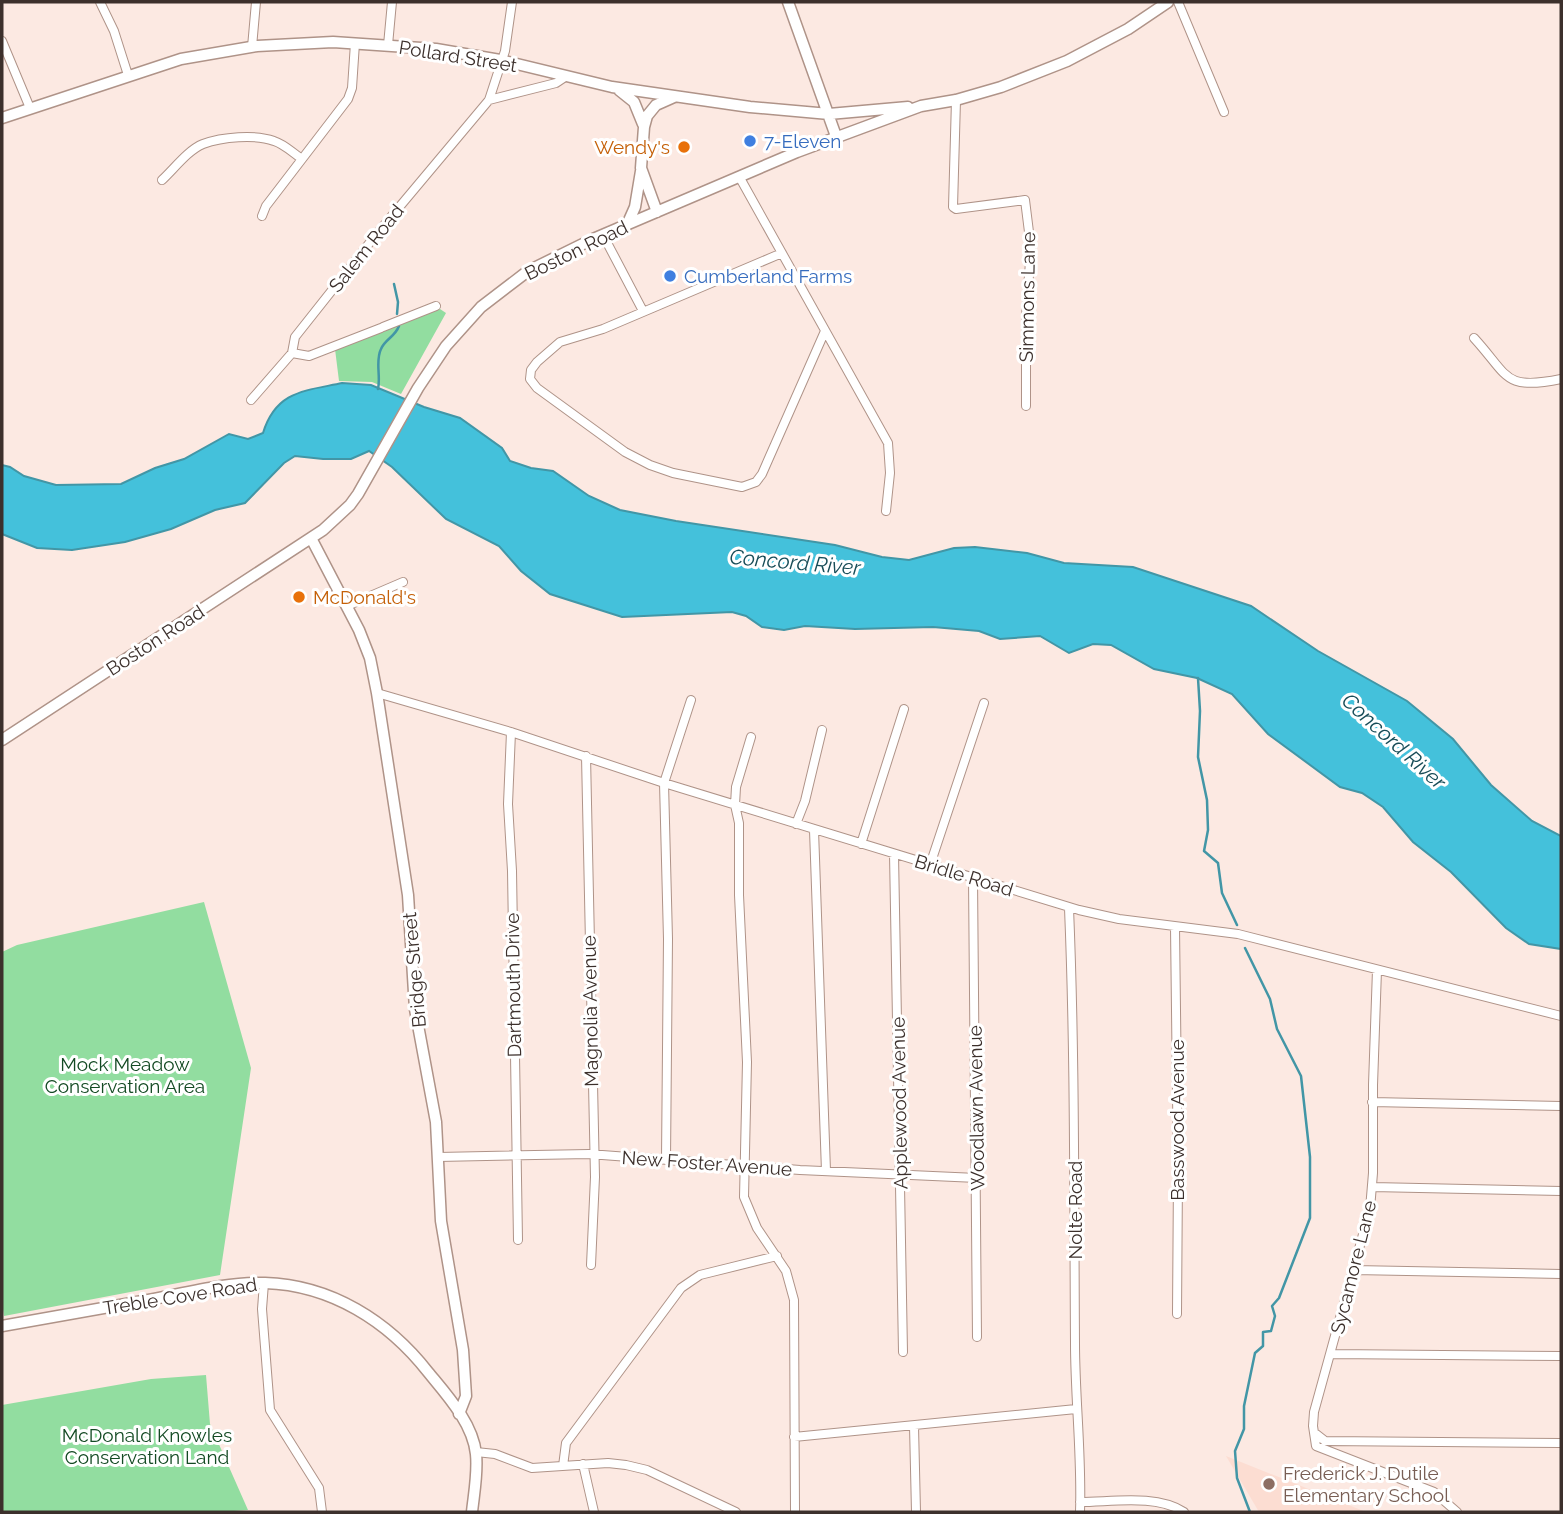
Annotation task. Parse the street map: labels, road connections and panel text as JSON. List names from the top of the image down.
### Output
{
  "streets": {
    "main road": [
      "Pollard Street",
      "Boston Road",
      "Bridge Street",
      "Treble Cove Road"
    ],
    "street": [
      "Salem Road",
      "Simmons Lane",
      "Bridle Road",
      "Dartmouth Drive",
      "Magnolia Avenue",
      "Applewood Avenue",
      "Woodlawn Avenue",
      "Basswood Avenue",
      "New Foster Avenue",
      "Nolte Road",
      "Sycamore Lane"
    ]
  },
  "crossings": [
    ["Pollard Street", "Salem Road"],
    ["Pollard Street", "Boston Road"],
    ["Boston Road", "Simmons Lane"],
    ["Boston Road", "Bridge Street"],
    ["Bridle Road", "Bridge Street"],
    ["Bridle Road", "Dartmouth Drive"],
    ["Bridle Road", "Magnolia Avenue"],
    ["Bridle Road", "Applewood Avenue"],
    ["Bridle Road", "Woodlawn Avenue"],
    ["Bridle Road", "Basswood Avenue"],
    ["Bridle Road", "Nolte Road"],
    ["Bridle Road", "Sycamore Lane"],
    ["Bridge Street", "New Foster Avenue"],
    ["Bridge Street", "Treble Cove Road"],
    ["Dartmouth Drive", "New Foster Avenue"],
    ["Magnolia Avenue", "New Foster Avenue"],
    ["Applewood Avenue", "New Foster Avenue"],
    ["Woodlawn Avenue", "New Foster Avenue"]
  ],
  "water": ["Concord River"],
  "parks": ["Mock Meadow Conservation Area", "McDonald Knowles Conservation Land"],
  "places": [
    "7-Eleven",
    "Wendy's",
    "Cumberland Farms",
    "McDonald's",
    "Frederick J. Dutile Elementary School"
  ]
}
